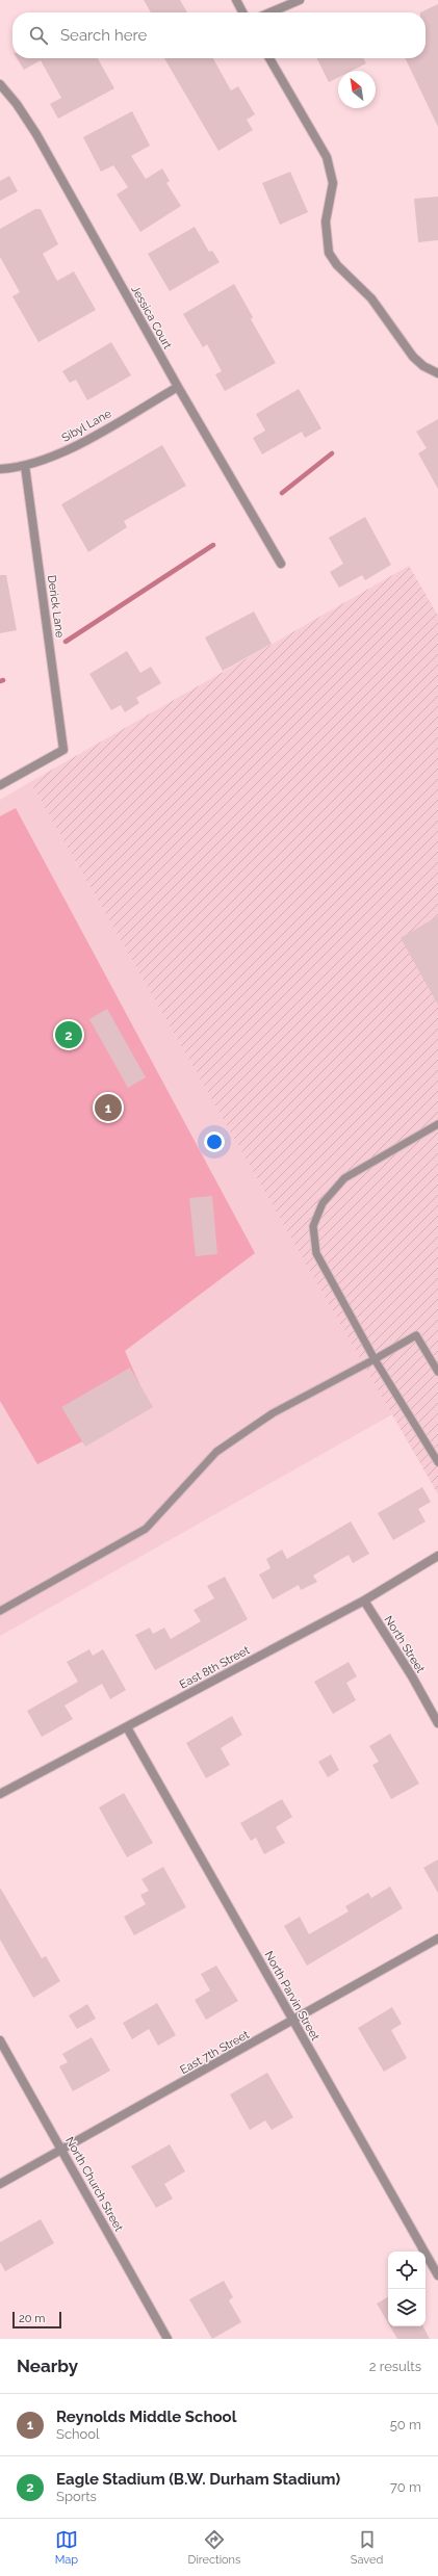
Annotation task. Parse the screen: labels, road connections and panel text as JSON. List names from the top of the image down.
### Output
{
  "streets": {
    "street": [
      "Jessica Court",
      "Sibyl Lane",
      "Derick Lane",
      "North Street",
      "East 8th Street",
      "North Parvin Street",
      "East 7th Street",
      "North Church Street"
    ]
  },
  "crossings": [
    ["Jessica Court", "Sibyl Lane"],
    ["Sibyl Lane", "Derick Lane"],
    ["North Street", "East 8th Street"],
    ["East 8th Street", "North Parvin Street"],
    ["North Parvin Street", "East 7th Street"],
    ["East 7th Street", "North Church Street"]
  ],
  "scale_bar": "20 m",
  "north": "top left",
  "page": {
    "search": "Search here",
    "pins": ["2", "1"],
    "scale": "20 m",
    "heading": ["Nearby", "2 results"],
    "list": [
      {
        "mark": "1",
        "name": "Reynolds Middle School",
        "note": "School",
        "value": "50 m"
      },
      {
        "mark": "2",
        "name": "Eagle Stadium (B.W. Durham Stadium)",
        "note": "Sports",
        "value": "70 m"
      }
    ],
    "nav": ["Map", "Directions", "Saved"]
  }
}
